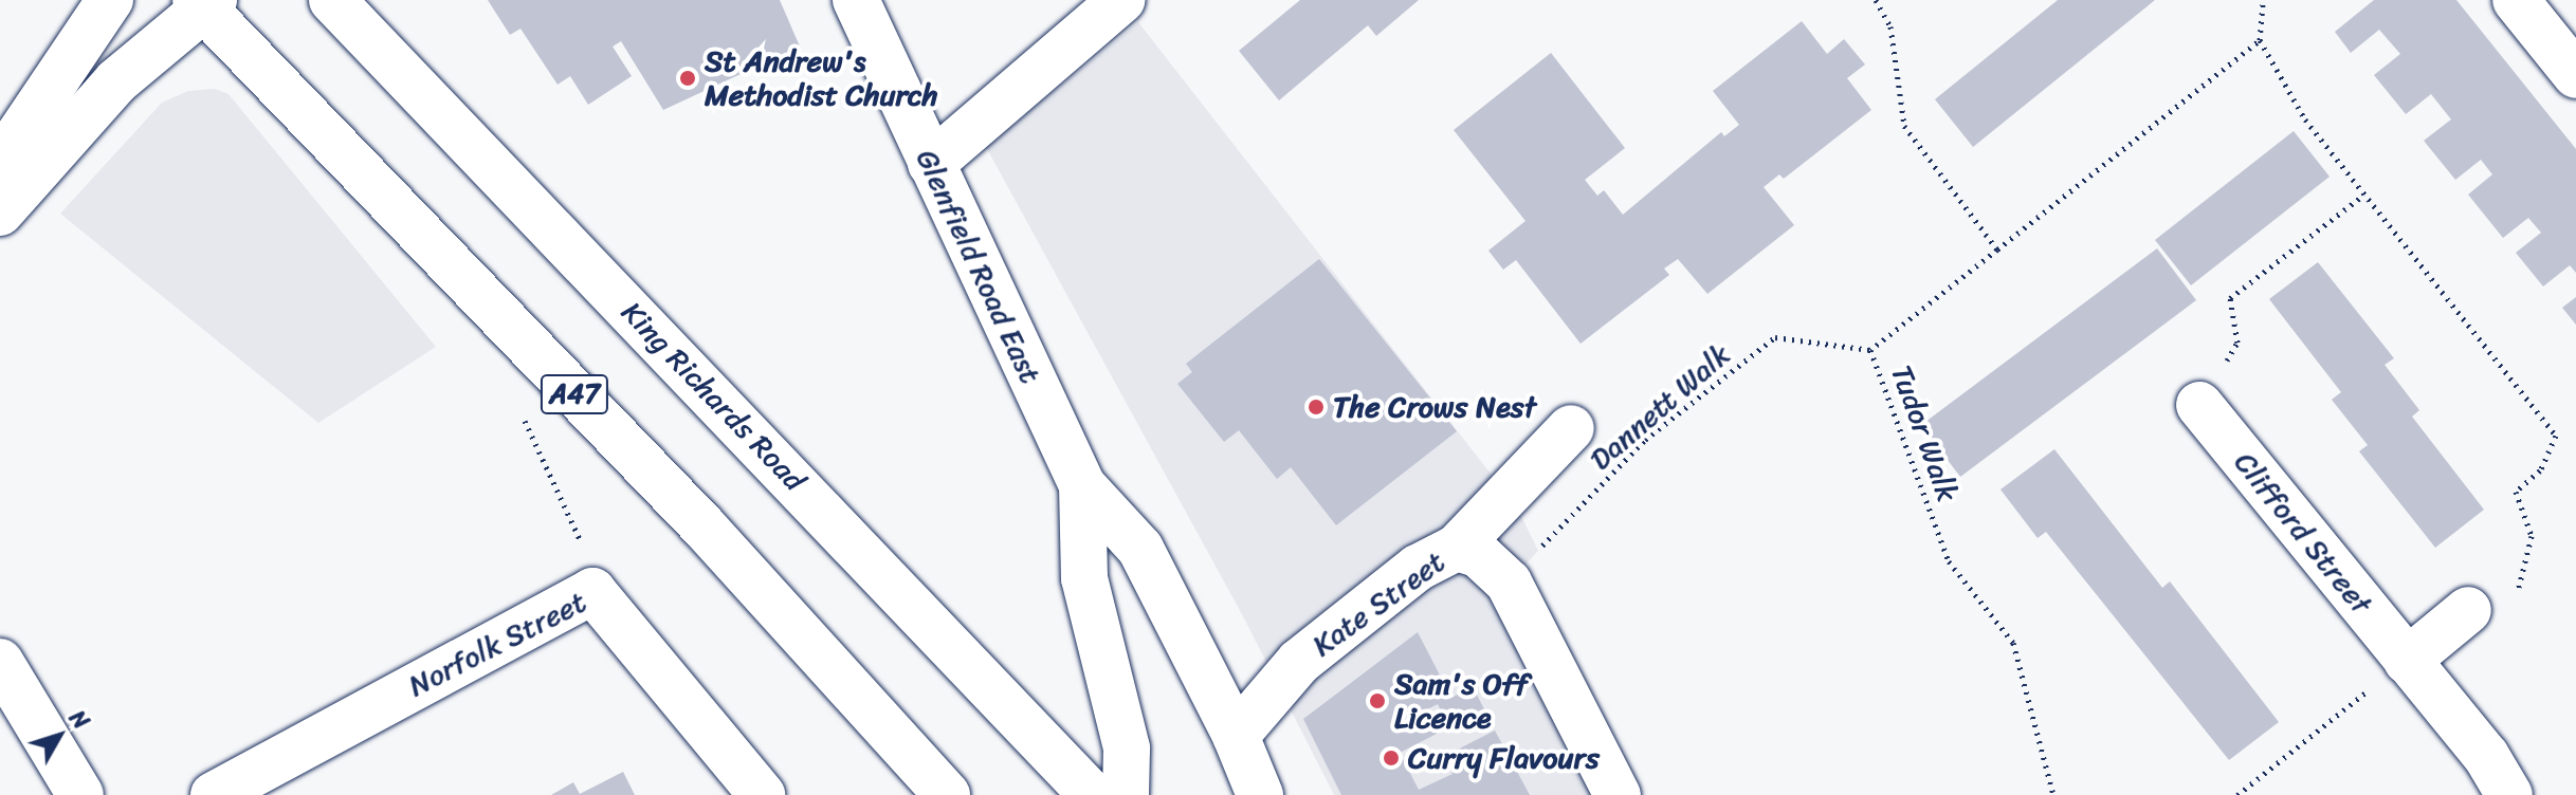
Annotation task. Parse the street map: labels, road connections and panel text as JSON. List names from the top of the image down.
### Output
{
  "streets": {
    "street": [
      "Glenfield Road East",
      "A47",
      "King Richards Road",
      "Clifford Street",
      "Kate Street",
      "Norfolk Street"
    ],
    "path": ["Dannett Walk", "Tudor Walk"]
  },
  "crossings": [
    ["Glenfield Road East", "Kate Street"],
    ["Dannett Walk", "Tudor Walk"],
    ["Dannett Walk", "Kate Street"]
  ],
  "places": [
    "St Andrew's Methodist Church",
    "The Crows Nest",
    "Sam's Off Licence",
    "Curry Flavours"
  ],
  "north": "top right"
}
